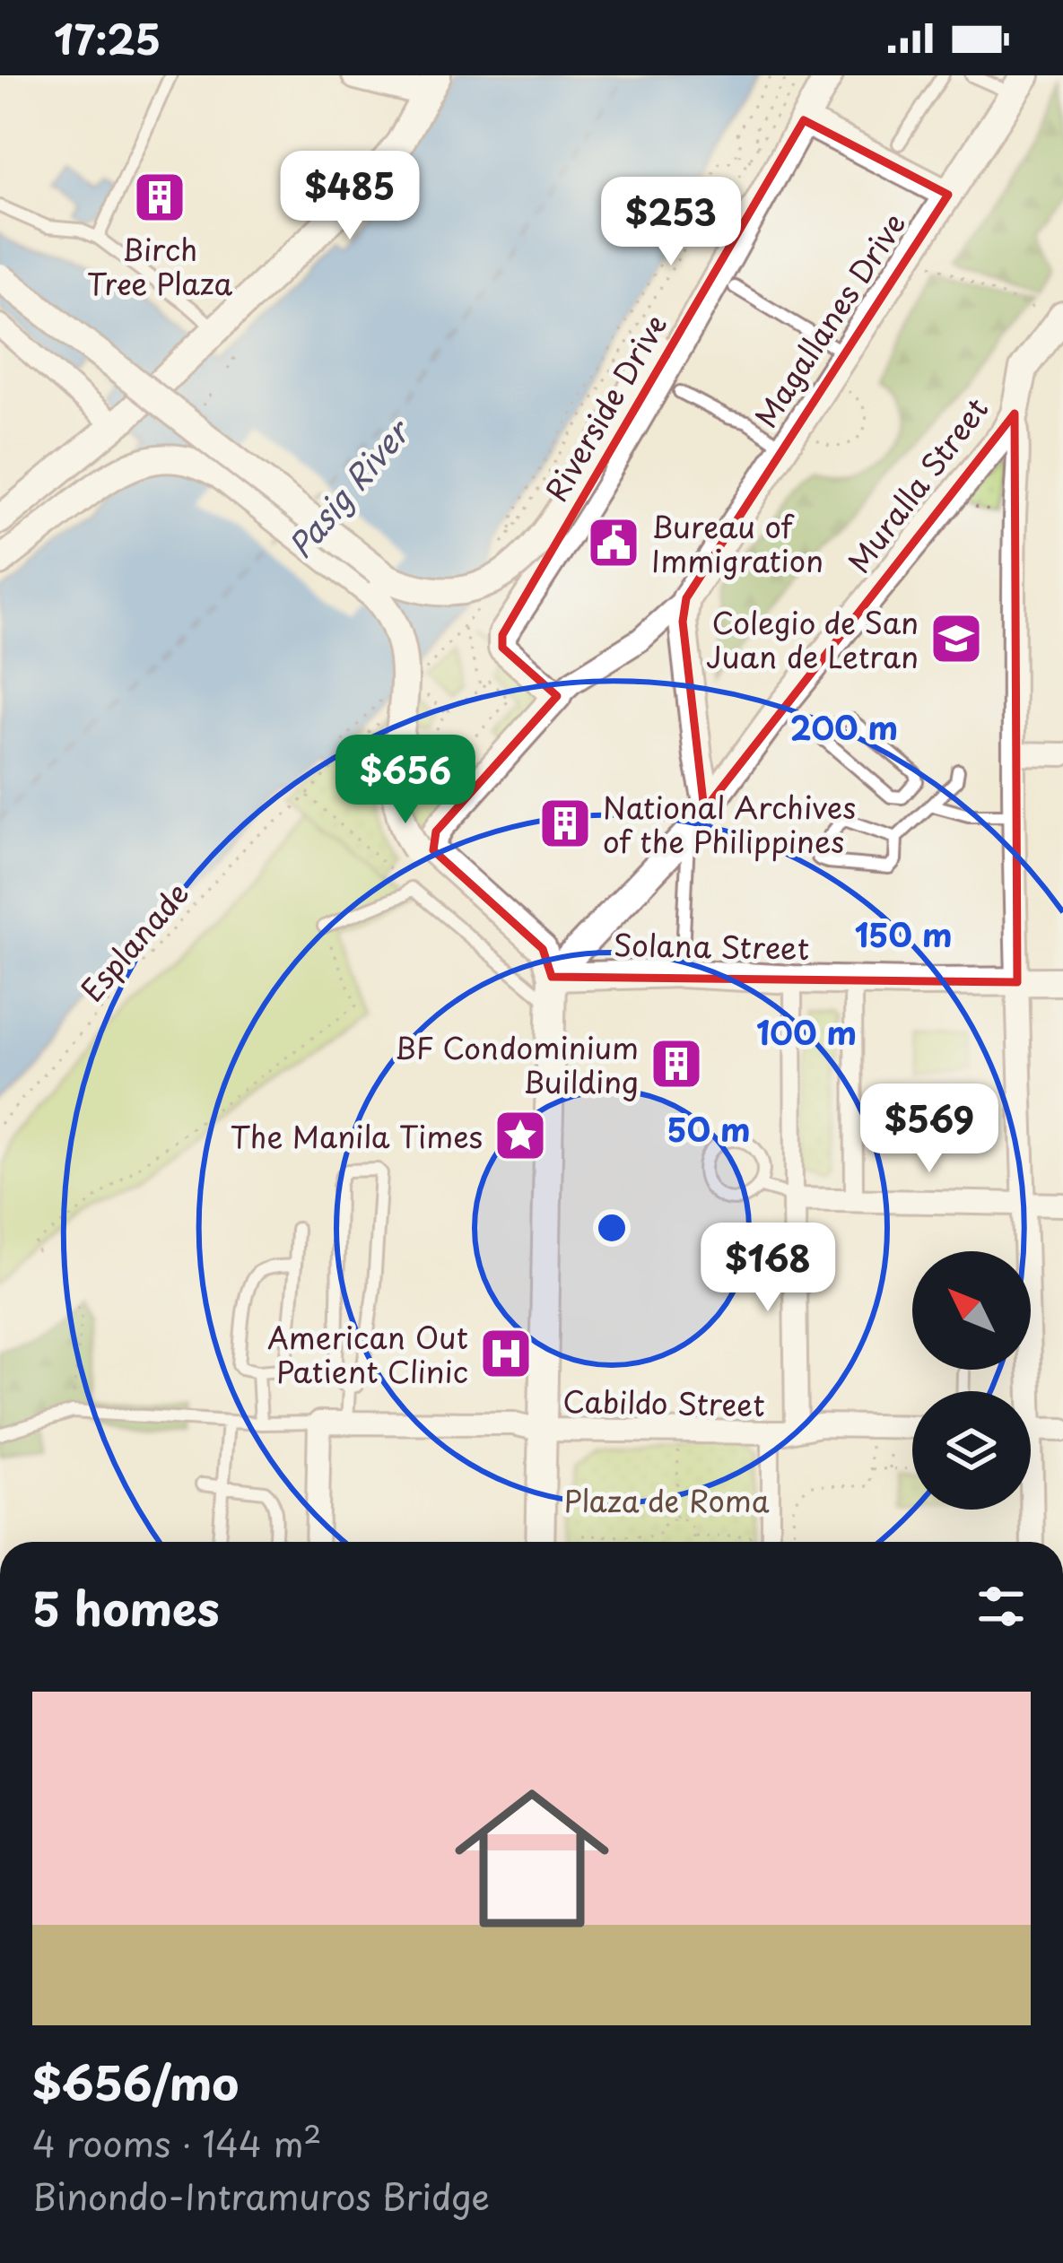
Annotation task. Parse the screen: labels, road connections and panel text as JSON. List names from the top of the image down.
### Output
{
  "streets": {
    "street": [
      "Magallanes Drive",
      "Riverside Drive",
      "Muralla Street",
      "Solana Street",
      "Cabildo Street"
    ],
    "path": ["Esplanade"]
  },
  "crossings": [
    ["Magallanes Drive", "Riverside Drive"],
    ["Magallanes Drive", "Muralla Street"],
    ["Magallanes Drive", "Solana Street"],
    ["Muralla Street", "Solana Street"]
  ],
  "water": ["Pasig River"],
  "parks": ["Plaza de Roma"],
  "places": {
    "building": ["Birch Tree Plaza", "National Archives of the Philippines", "BF Condominium Building"],
    "public building": ["Bureau of Immigration"],
    "school or university": ["Colegio de San Juan de Letran"],
    "place": ["The Manila Times"],
    "hospital": ["American Out Patient Clinic"]
  },
  "north": "top left",
  "page": {
    "status": "17:25",
    "price": [
      "$485",
      "$253",
      "$656",
      "$569",
      "$168"
    ],
    "heading": "5 homes",
    "list": [
      {
        "name": "$656/mo",
        "note": "4 rooms · 144 m² · Binondo-Intramuros Bridge"
      }
    ]
  },
  "rings": [
    "200 m",
    "150 m",
    "100 m",
    "50 m"
  ]
}
